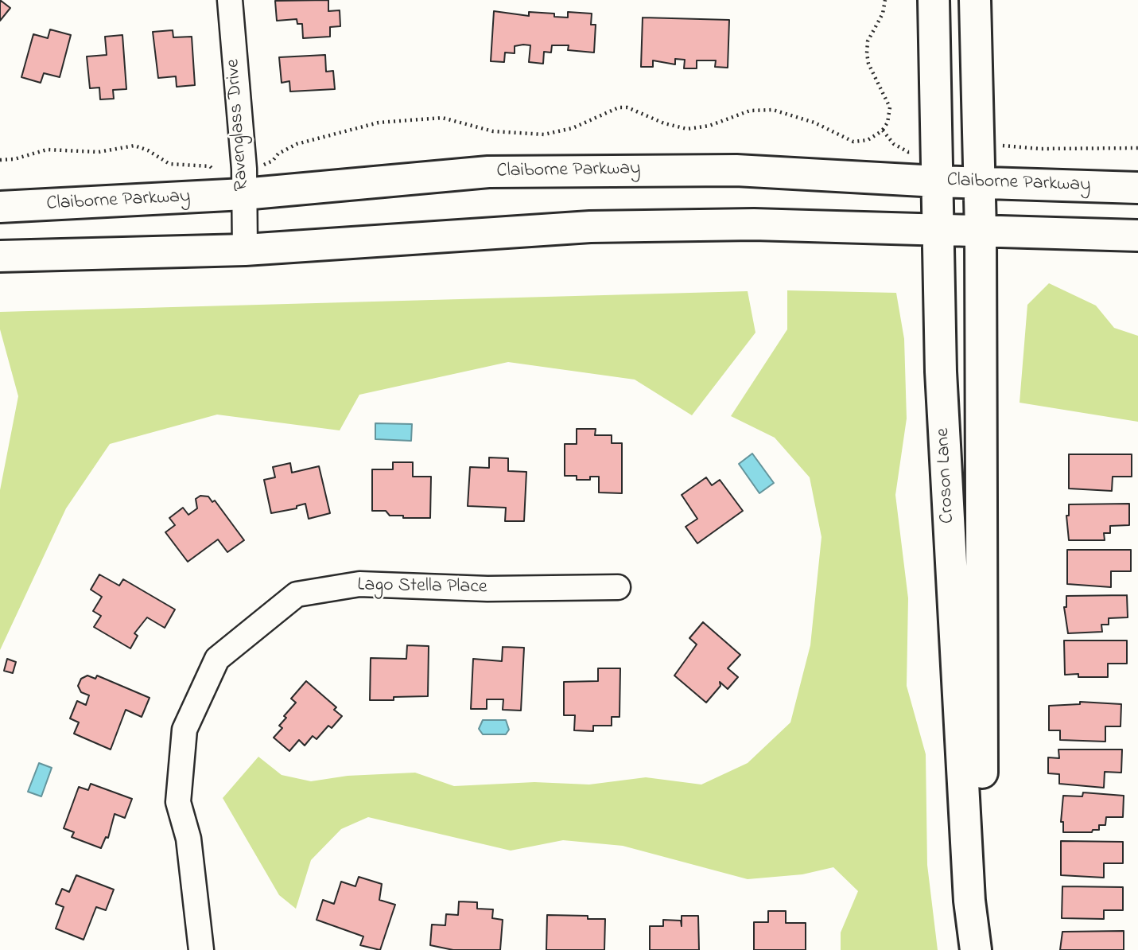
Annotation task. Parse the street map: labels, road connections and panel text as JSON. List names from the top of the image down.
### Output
{
  "streets": {
    "main road": ["Claiborne Parkway", "Croson Lane"],
    "street": ["Ravenglass Drive", "Lago Stella Place"]
  },
  "crossings": [
    ["Ravenglass Drive", "Claiborne Parkway"],
    ["Claiborne Parkway", "Croson Lane"]
  ]
}
